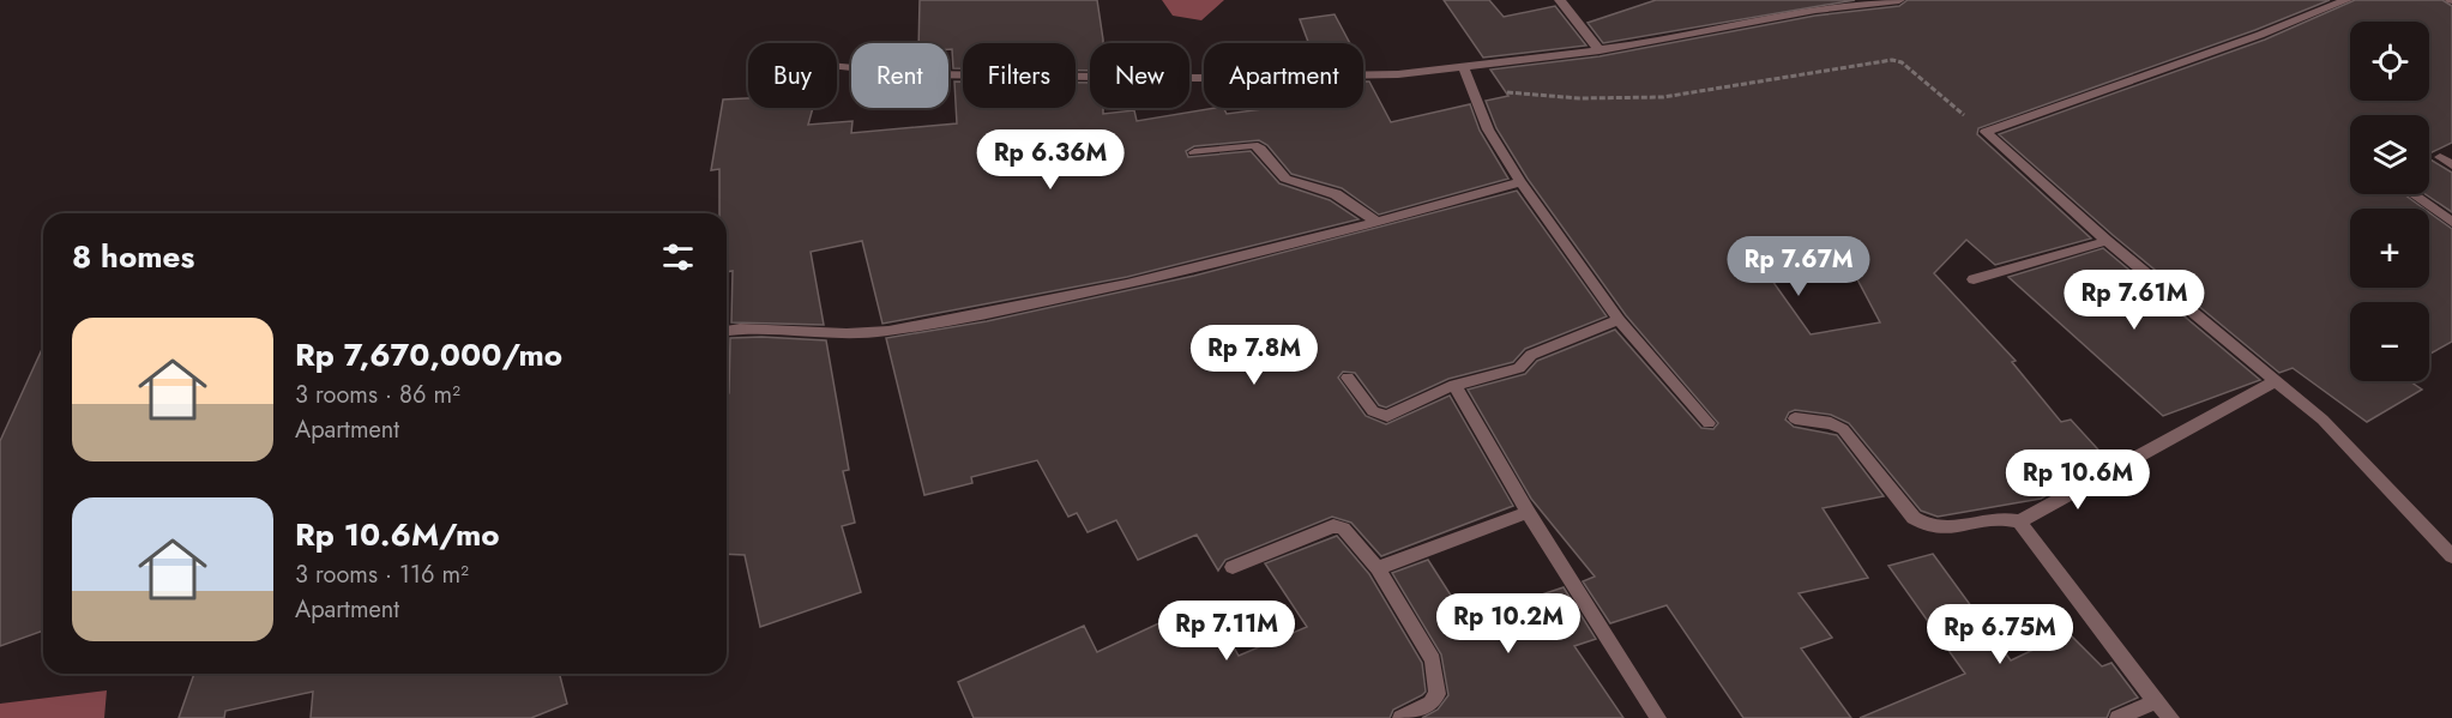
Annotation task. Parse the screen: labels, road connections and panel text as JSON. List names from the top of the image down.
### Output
{
  "page": {
    "map_buttons": ["+", "−"],
    "chip": [
      "Buy",
      "Rent",
      "Filters",
      "New",
      "Apartment"
    ],
    "price": [
      "Rp 6.36M",
      "Rp 7.67M",
      "Rp 7.61M",
      "Rp 7.8M",
      "Rp 10.6M",
      "Rp 10.2M",
      "Rp 7.11M",
      "Rp 6.75M"
    ],
    "heading": "8 homes",
    "list": [
      {
        "name": "Rp 7,670,000/mo",
        "note": "3 rooms · 86 m² · Apartment"
      },
      {
        "name": "Rp 10.6M/mo",
        "note": "3 rooms · 116 m² · Apartment"
      }
    ]
  }
}
